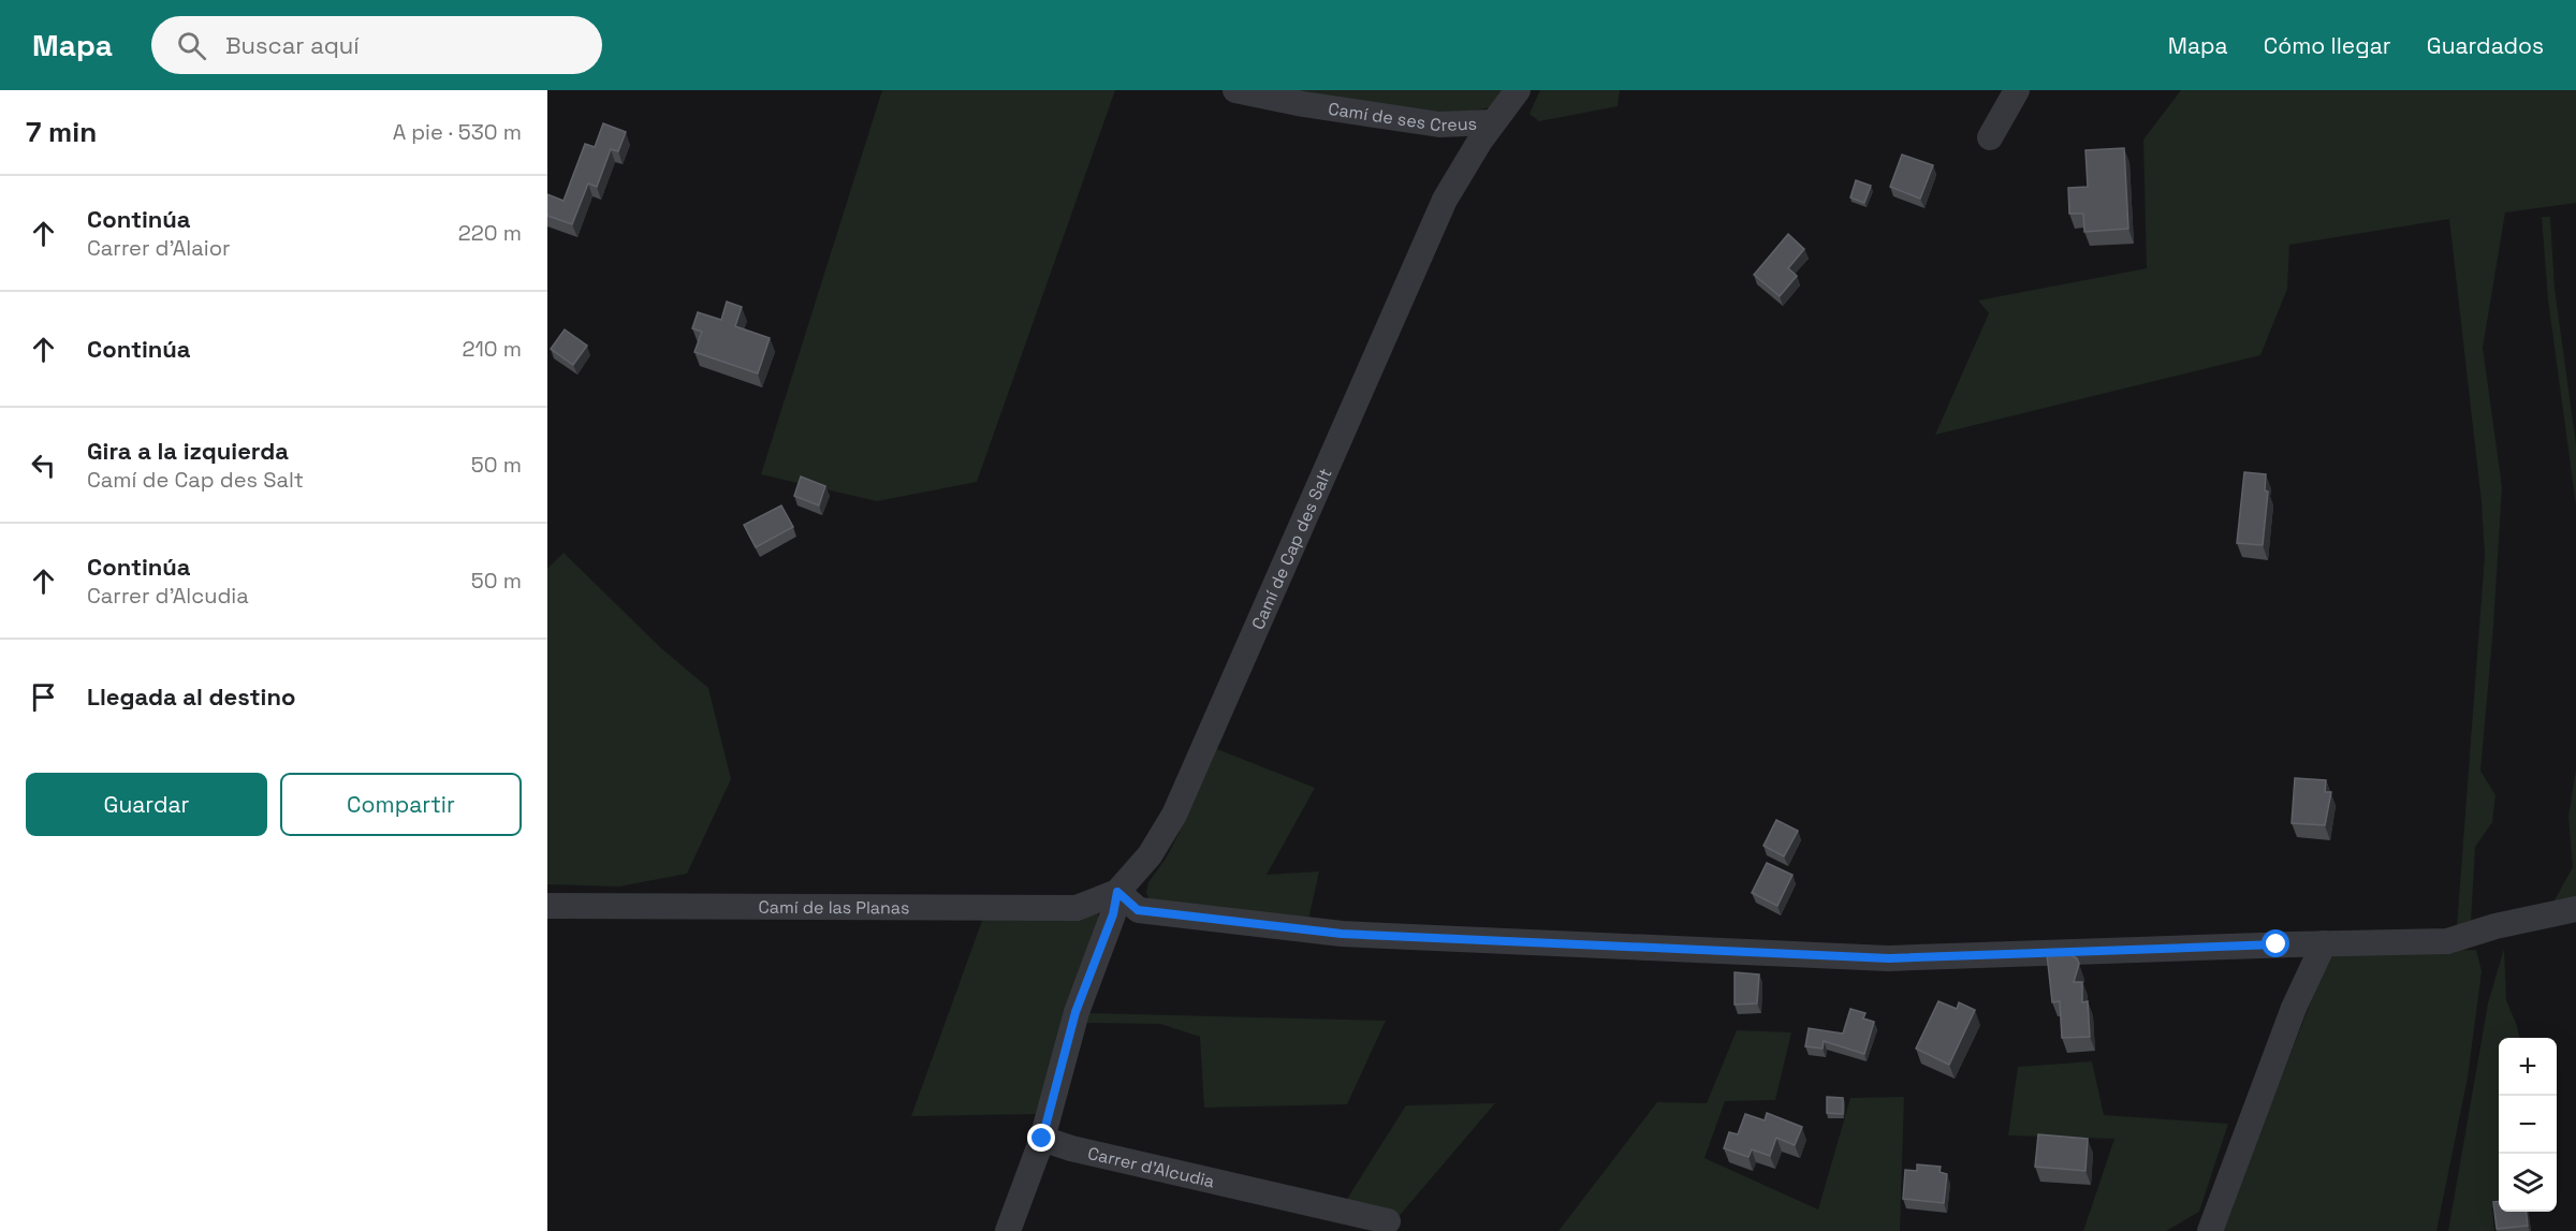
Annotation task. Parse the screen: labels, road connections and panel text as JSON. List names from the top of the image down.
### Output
{
  "streets": {
    "street": [
      "Camí de ses Creus",
      "Camí de Cap des Salt",
      "Camí de las Planas",
      "Carrer d'Alcudia"
    ]
  },
  "crossings": [
    ["Camí de ses Creus", "Camí de Cap des Salt"],
    ["Camí de Cap des Salt", "Camí de las Planas"],
    ["Camí de Cap des Salt", "Carrer d'Alcudia"]
  ],
  "page": {
    "header": "Mapa",
    "search": "Buscar aquí",
    "nav": ["Mapa", "Cómo llegar", "Guardados"],
    "heading": ["7 min", "A pie · 530 m"],
    "list": [
      ["Continúa", "Carrer d'Alaior", "220 m"],
      ["Continúa", "210 m"],
      ["Gira a la izquierda", "Camí de Cap des Salt", "50 m"],
      ["Continúa", "Carrer d'Alcudia", "50 m"],
      "Llegada al destino"
    ],
    "buttons": ["Guardar", "Compartir"],
    "map_buttons": ["+", "−"]
  }
}
